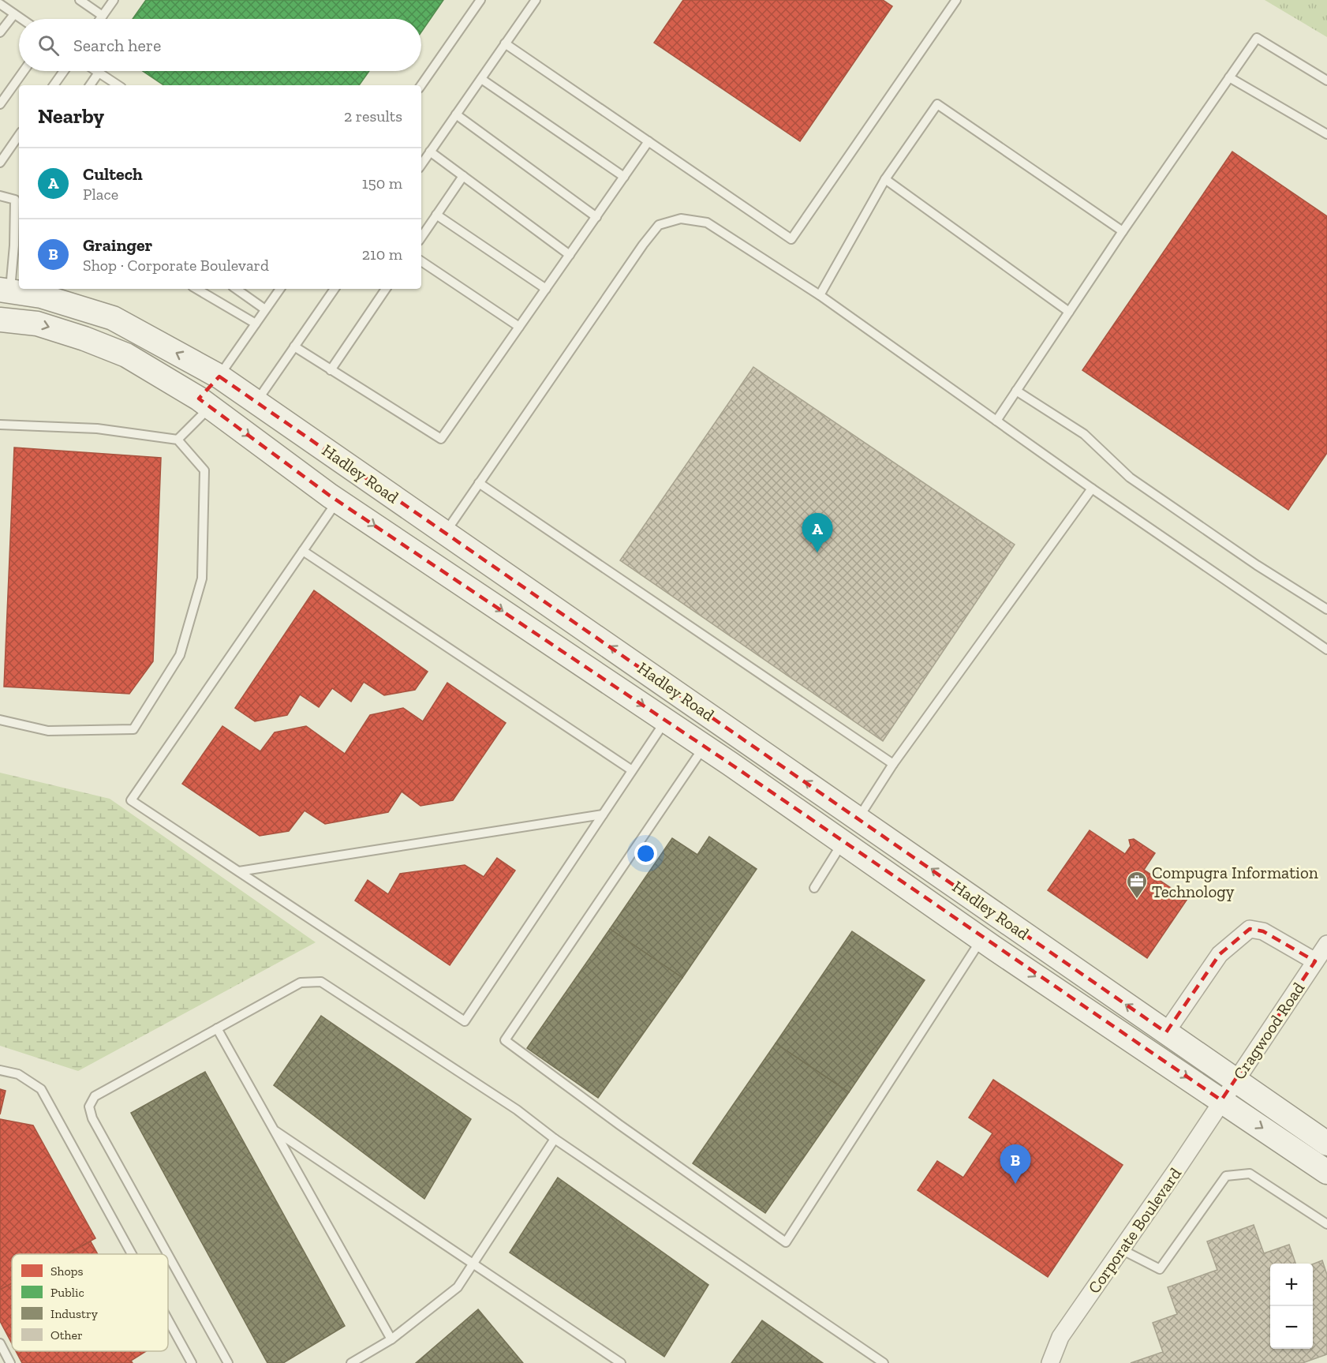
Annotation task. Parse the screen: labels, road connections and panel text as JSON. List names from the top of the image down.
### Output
{
  "streets": {
    "main road": ["Hadley Road"],
    "street": ["Cragwood Road", "Corporate Boulevard"]
  },
  "crossings": [
    ["Hadley Road", "Cragwood Road"],
    ["Hadley Road", "Corporate Boulevard"],
    ["Cragwood Road", "Corporate Boulevard"]
  ],
  "places": {
    "office": ["Compugra Information Technology"]
  },
  "legend": [
    "Shops",
    "Public",
    "Industry",
    "Other"
  ],
  "page": {
    "search": "Search here",
    "heading": ["Nearby", "2 results"],
    "list": [
      {
        "mark": "A",
        "name": "Cultech",
        "note": "Place",
        "value": "150 m"
      },
      {
        "mark": "B",
        "name": "Grainger",
        "note": "Shop · Corporate Boulevard",
        "value": "210 m"
      }
    ],
    "pins": ["A", "B"],
    "map_buttons": ["+", "−"]
  }
}
